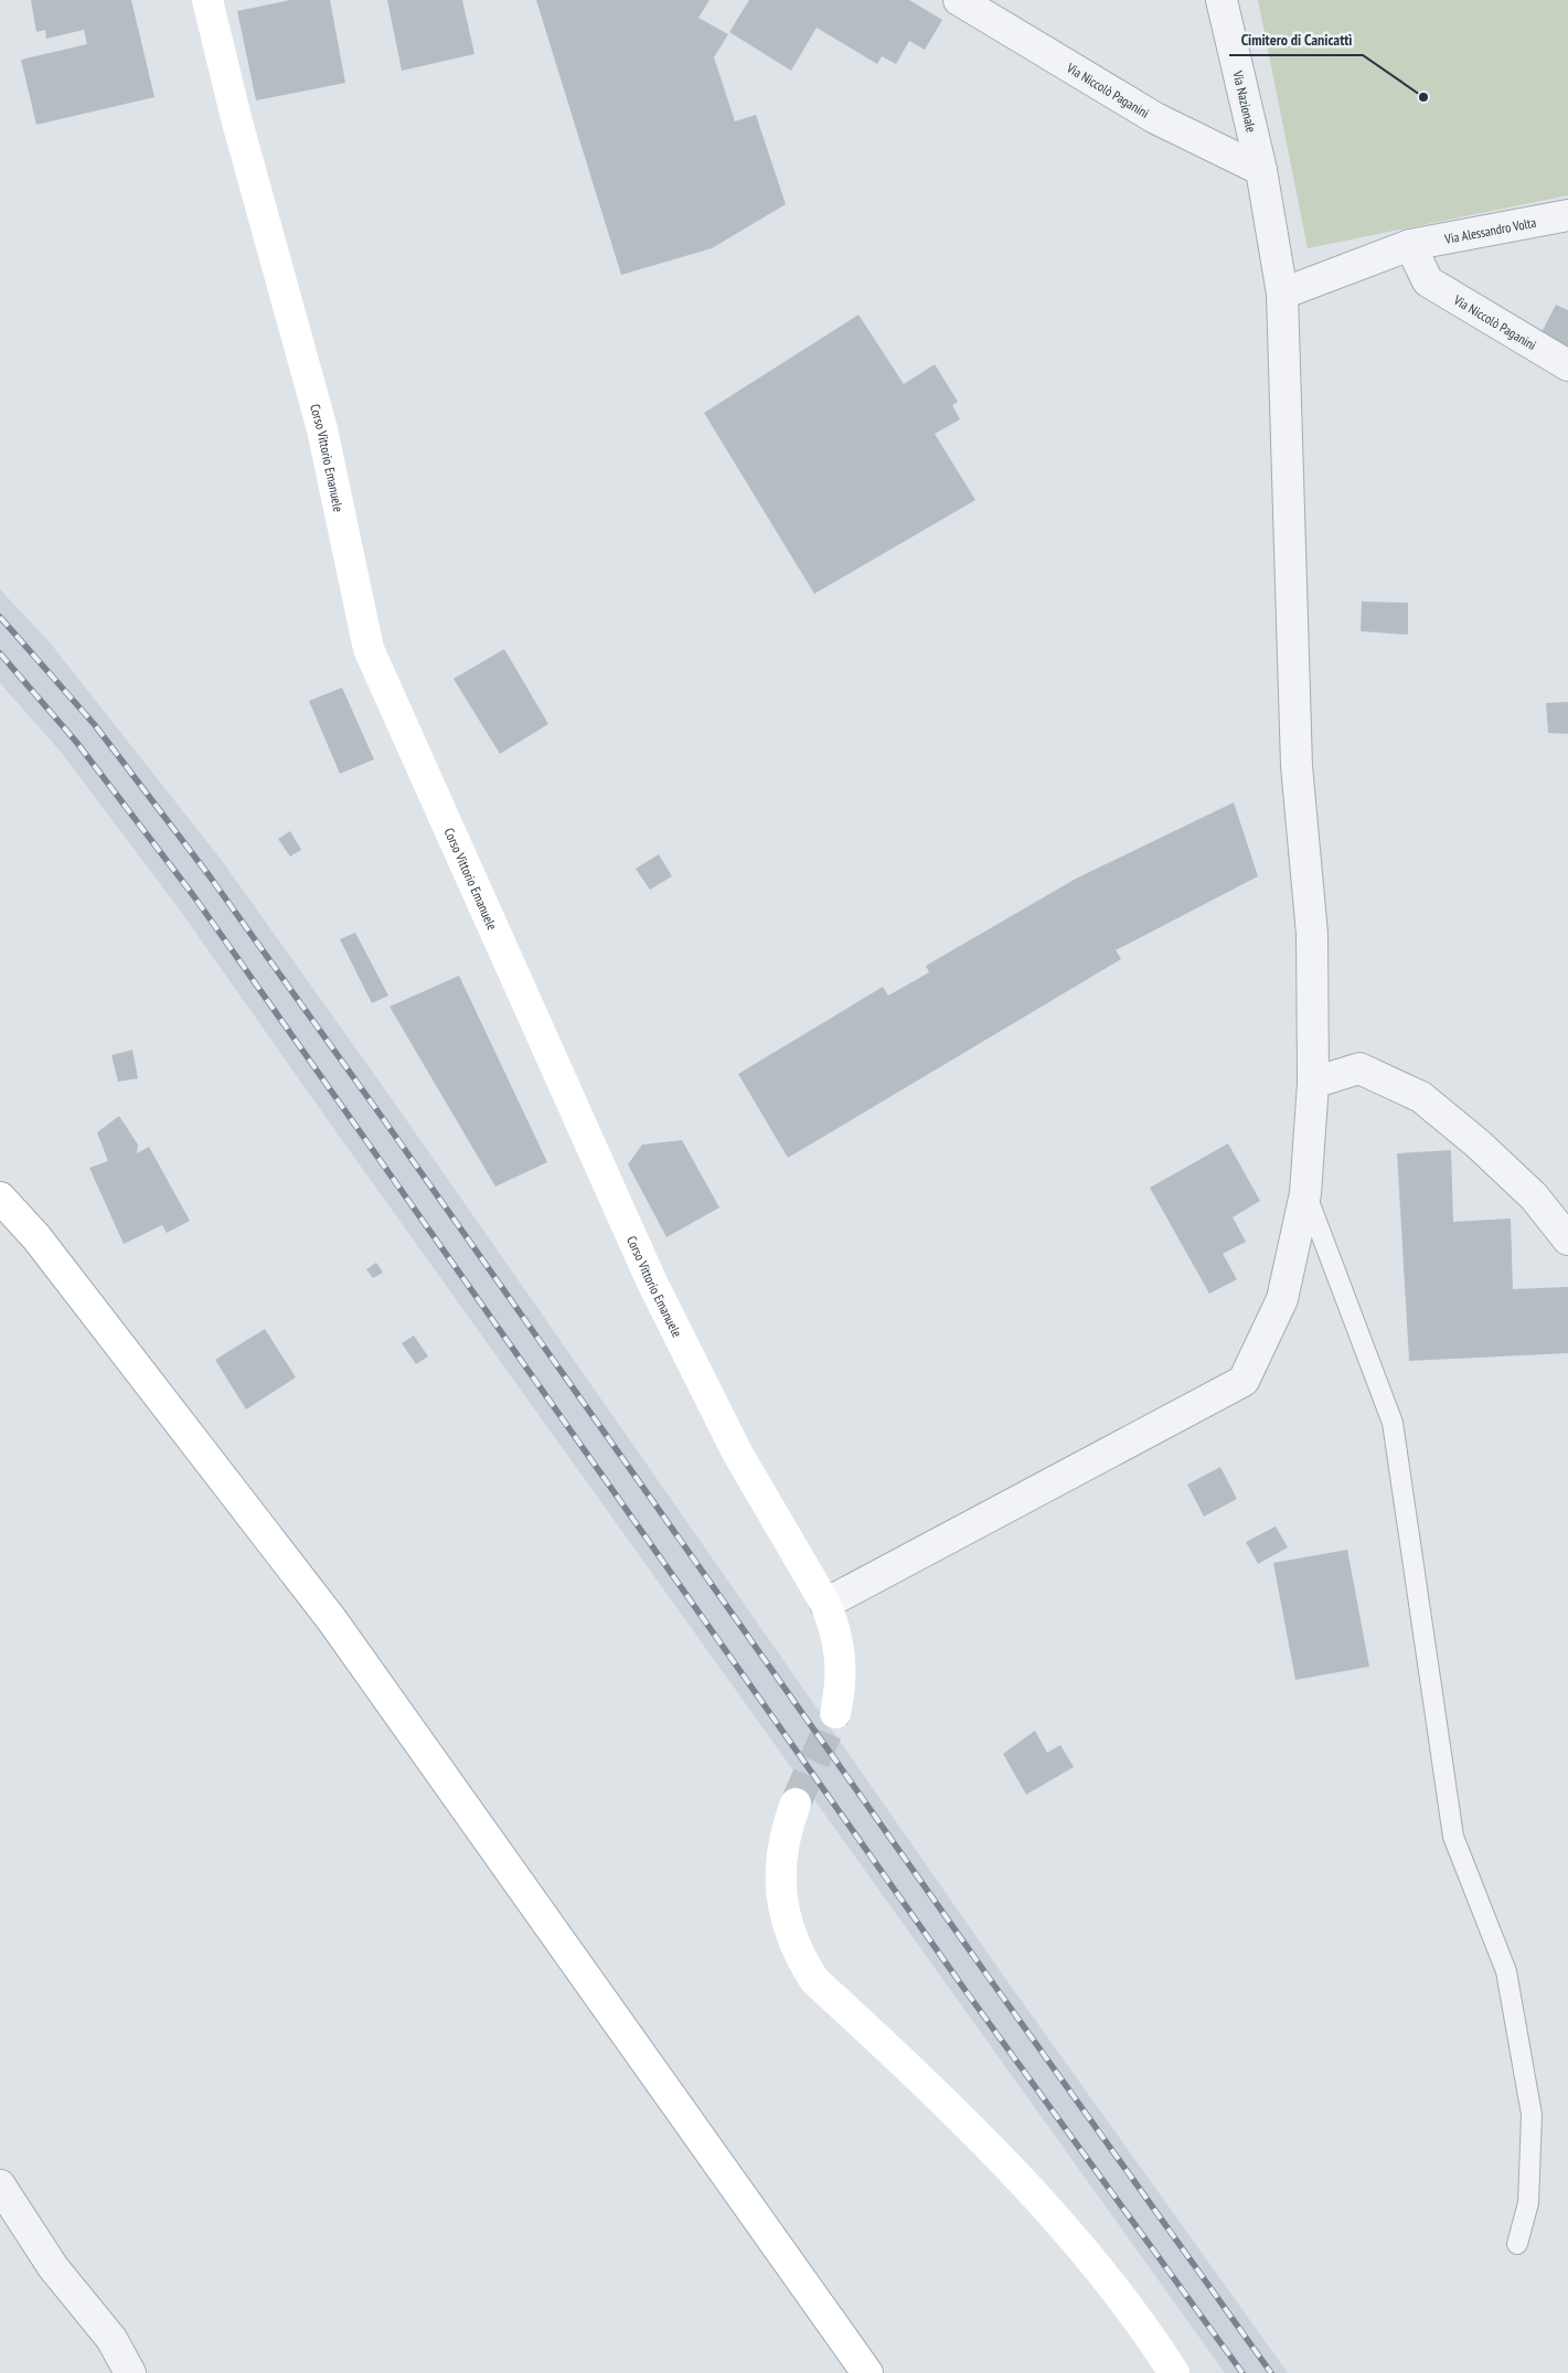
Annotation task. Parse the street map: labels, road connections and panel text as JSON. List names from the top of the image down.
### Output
{
  "streets": {
    "main road": ["Corso Vittorio Emanuele"],
    "street": ["Via Niccolò Paganini", "Via Nazionale", "Via Alessandro Volta"]
  },
  "crossings": [
    ["Via Niccolò Paganini", "Via Nazionale"],
    ["Via Niccolò Paganini", "Via Alessandro Volta"],
    ["Via Nazionale", "Via Alessandro Volta"],
    ["Via Nazionale", "Corso Vittorio Emanuele"]
  ],
  "places": ["Cimitero di Canicattì"]
}
